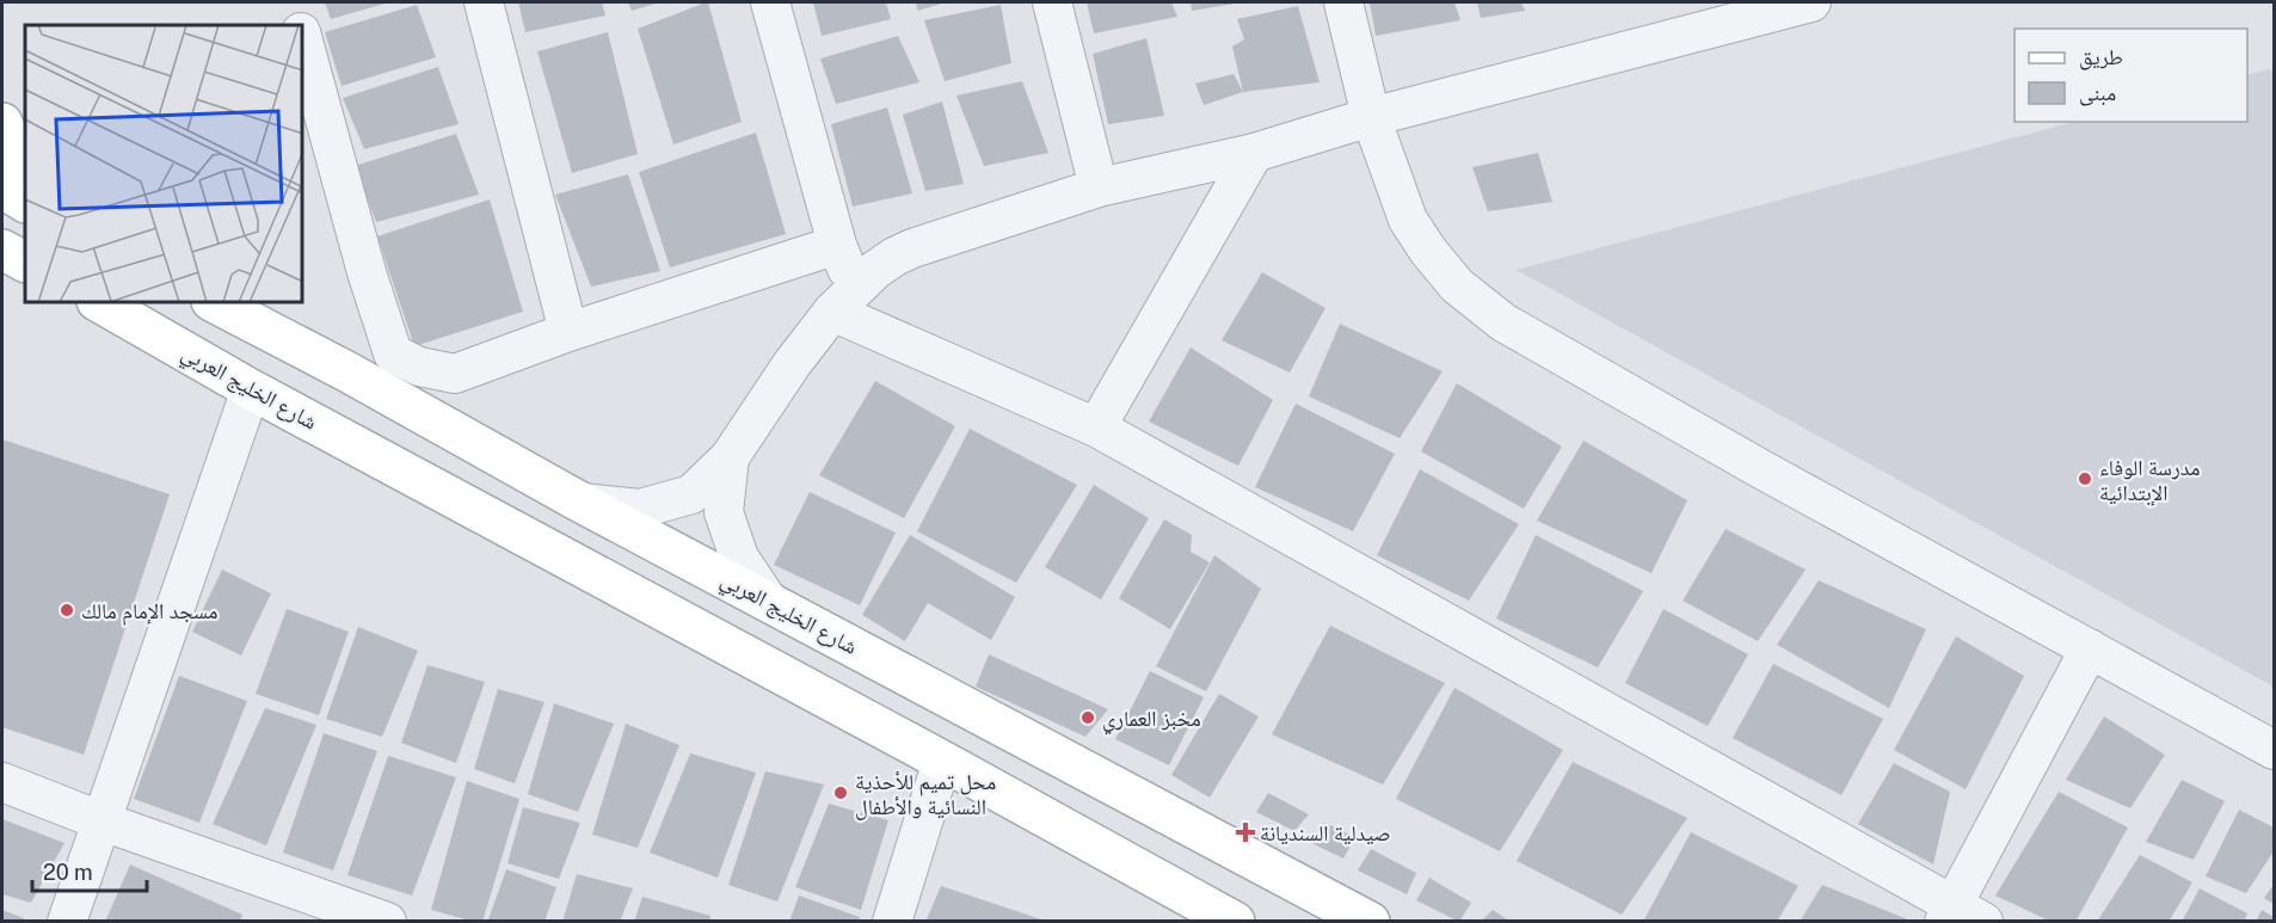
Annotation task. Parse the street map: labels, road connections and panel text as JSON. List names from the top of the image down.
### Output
{
  "streets": {
    "main road": ["شارع الخليج العربي"]
  },
  "places": {
    "other": [
      "مدرسة الوفاء الإبتدائية",
      "مسجد الإمام مالك",
      "مخبز العماري",
      "محل تميم للأحذية النسائية والأطفال"
    ],
    "health": ["صيدلية السنديانة"]
  },
  "legend": ["طريق", "مبنى"],
  "scale_bar": "20 m"
}
